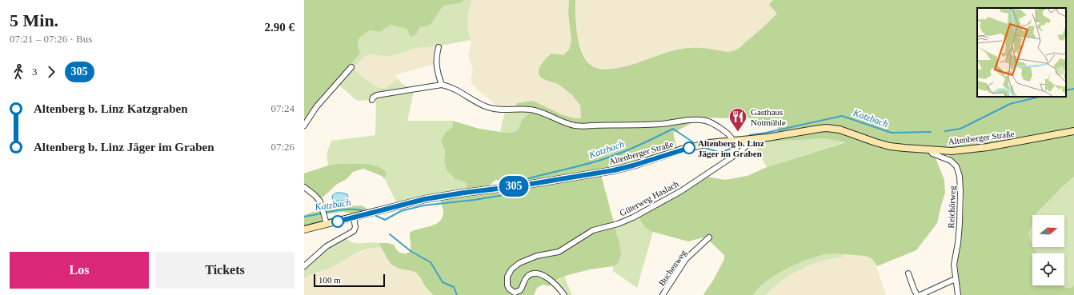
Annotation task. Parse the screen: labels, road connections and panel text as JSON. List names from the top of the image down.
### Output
{
  "streets": {
    "street": [
      "Altenberger Straße",
      "Güterweg Haslach",
      "Reichörweg",
      "Buchenweg"
    ]
  },
  "crossings": [
    ["Altenberger Straße", "Güterweg Haslach"],
    ["Altenberger Straße", "Reichörweg"]
  ],
  "water": ["Katzbach"],
  "places": {
    "restaurant": ["Gasthaus Notmühle"],
    "other": ["Altenberg b. Linz Jäger im Graben"]
  },
  "lines": ["bus line 305"],
  "scale_bar": "100 m",
  "north": "right",
  "page": {
    "heading": ["5 Min.", "07:21 – 07:26 · Bus", "2.90 €"],
    "on_map": "305",
    "legs": ["3", "305"],
    "list": [
      {
        "name": "Altenberg b. Linz Katzgraben",
        "value": "07:24"
      },
      {
        "name": "Altenberg b. Linz Jäger im Graben",
        "value": "07:26"
      }
    ],
    "buttons": ["Los", "Tickets"],
    "scale": "100 m"
  }
}
